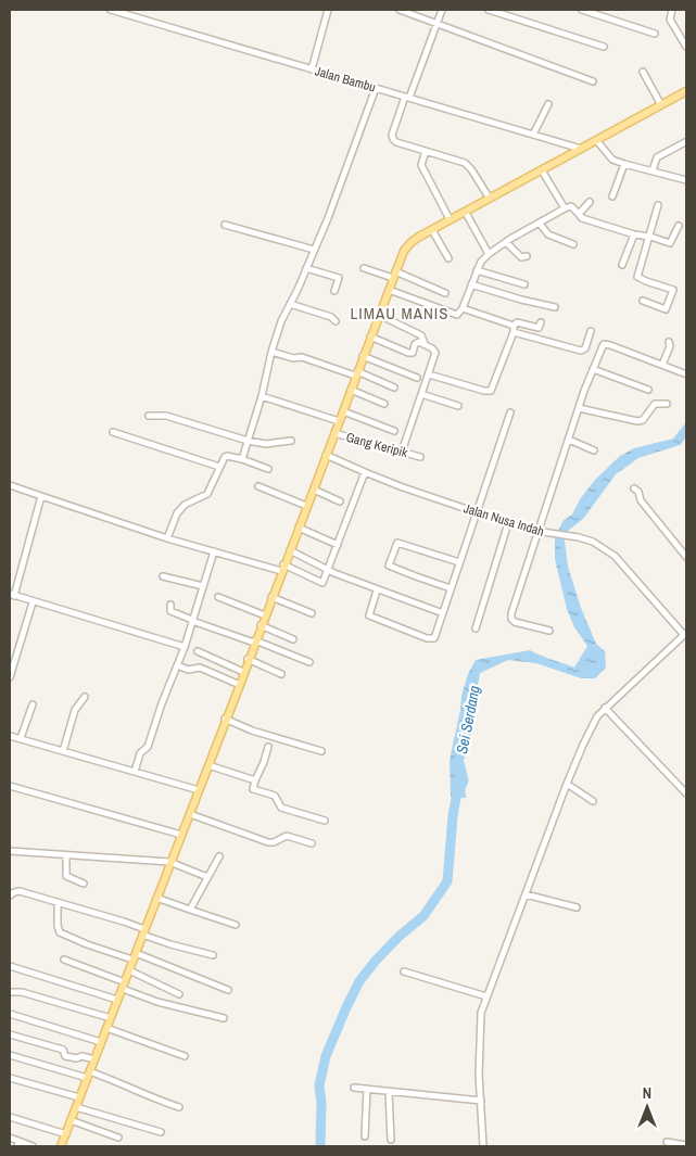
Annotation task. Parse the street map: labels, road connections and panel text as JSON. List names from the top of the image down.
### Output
{
  "streets": {
    "street": ["Jalan Bambu", "Gang Keripik", "Jalan Nusa Indah"]
  },
  "districts": ["LIMAU MANIS"],
  "water": ["Sei Serdang"],
  "north": "top"
}
